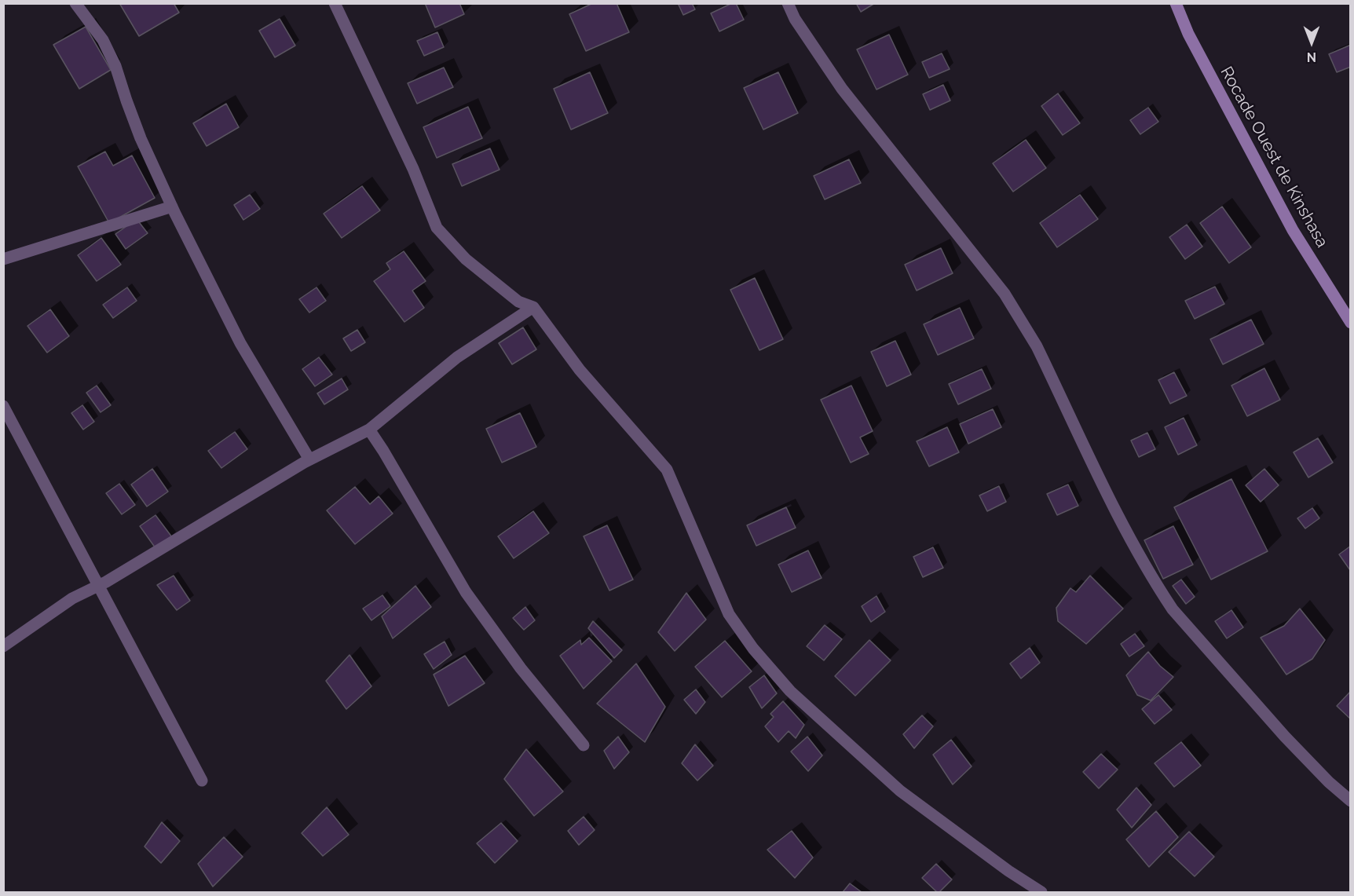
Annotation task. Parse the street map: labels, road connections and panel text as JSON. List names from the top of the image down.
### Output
{
  "streets": {
    "main road": ["Rocade Ouest de Kinshasa"]
  },
  "north": "bottom"
}
